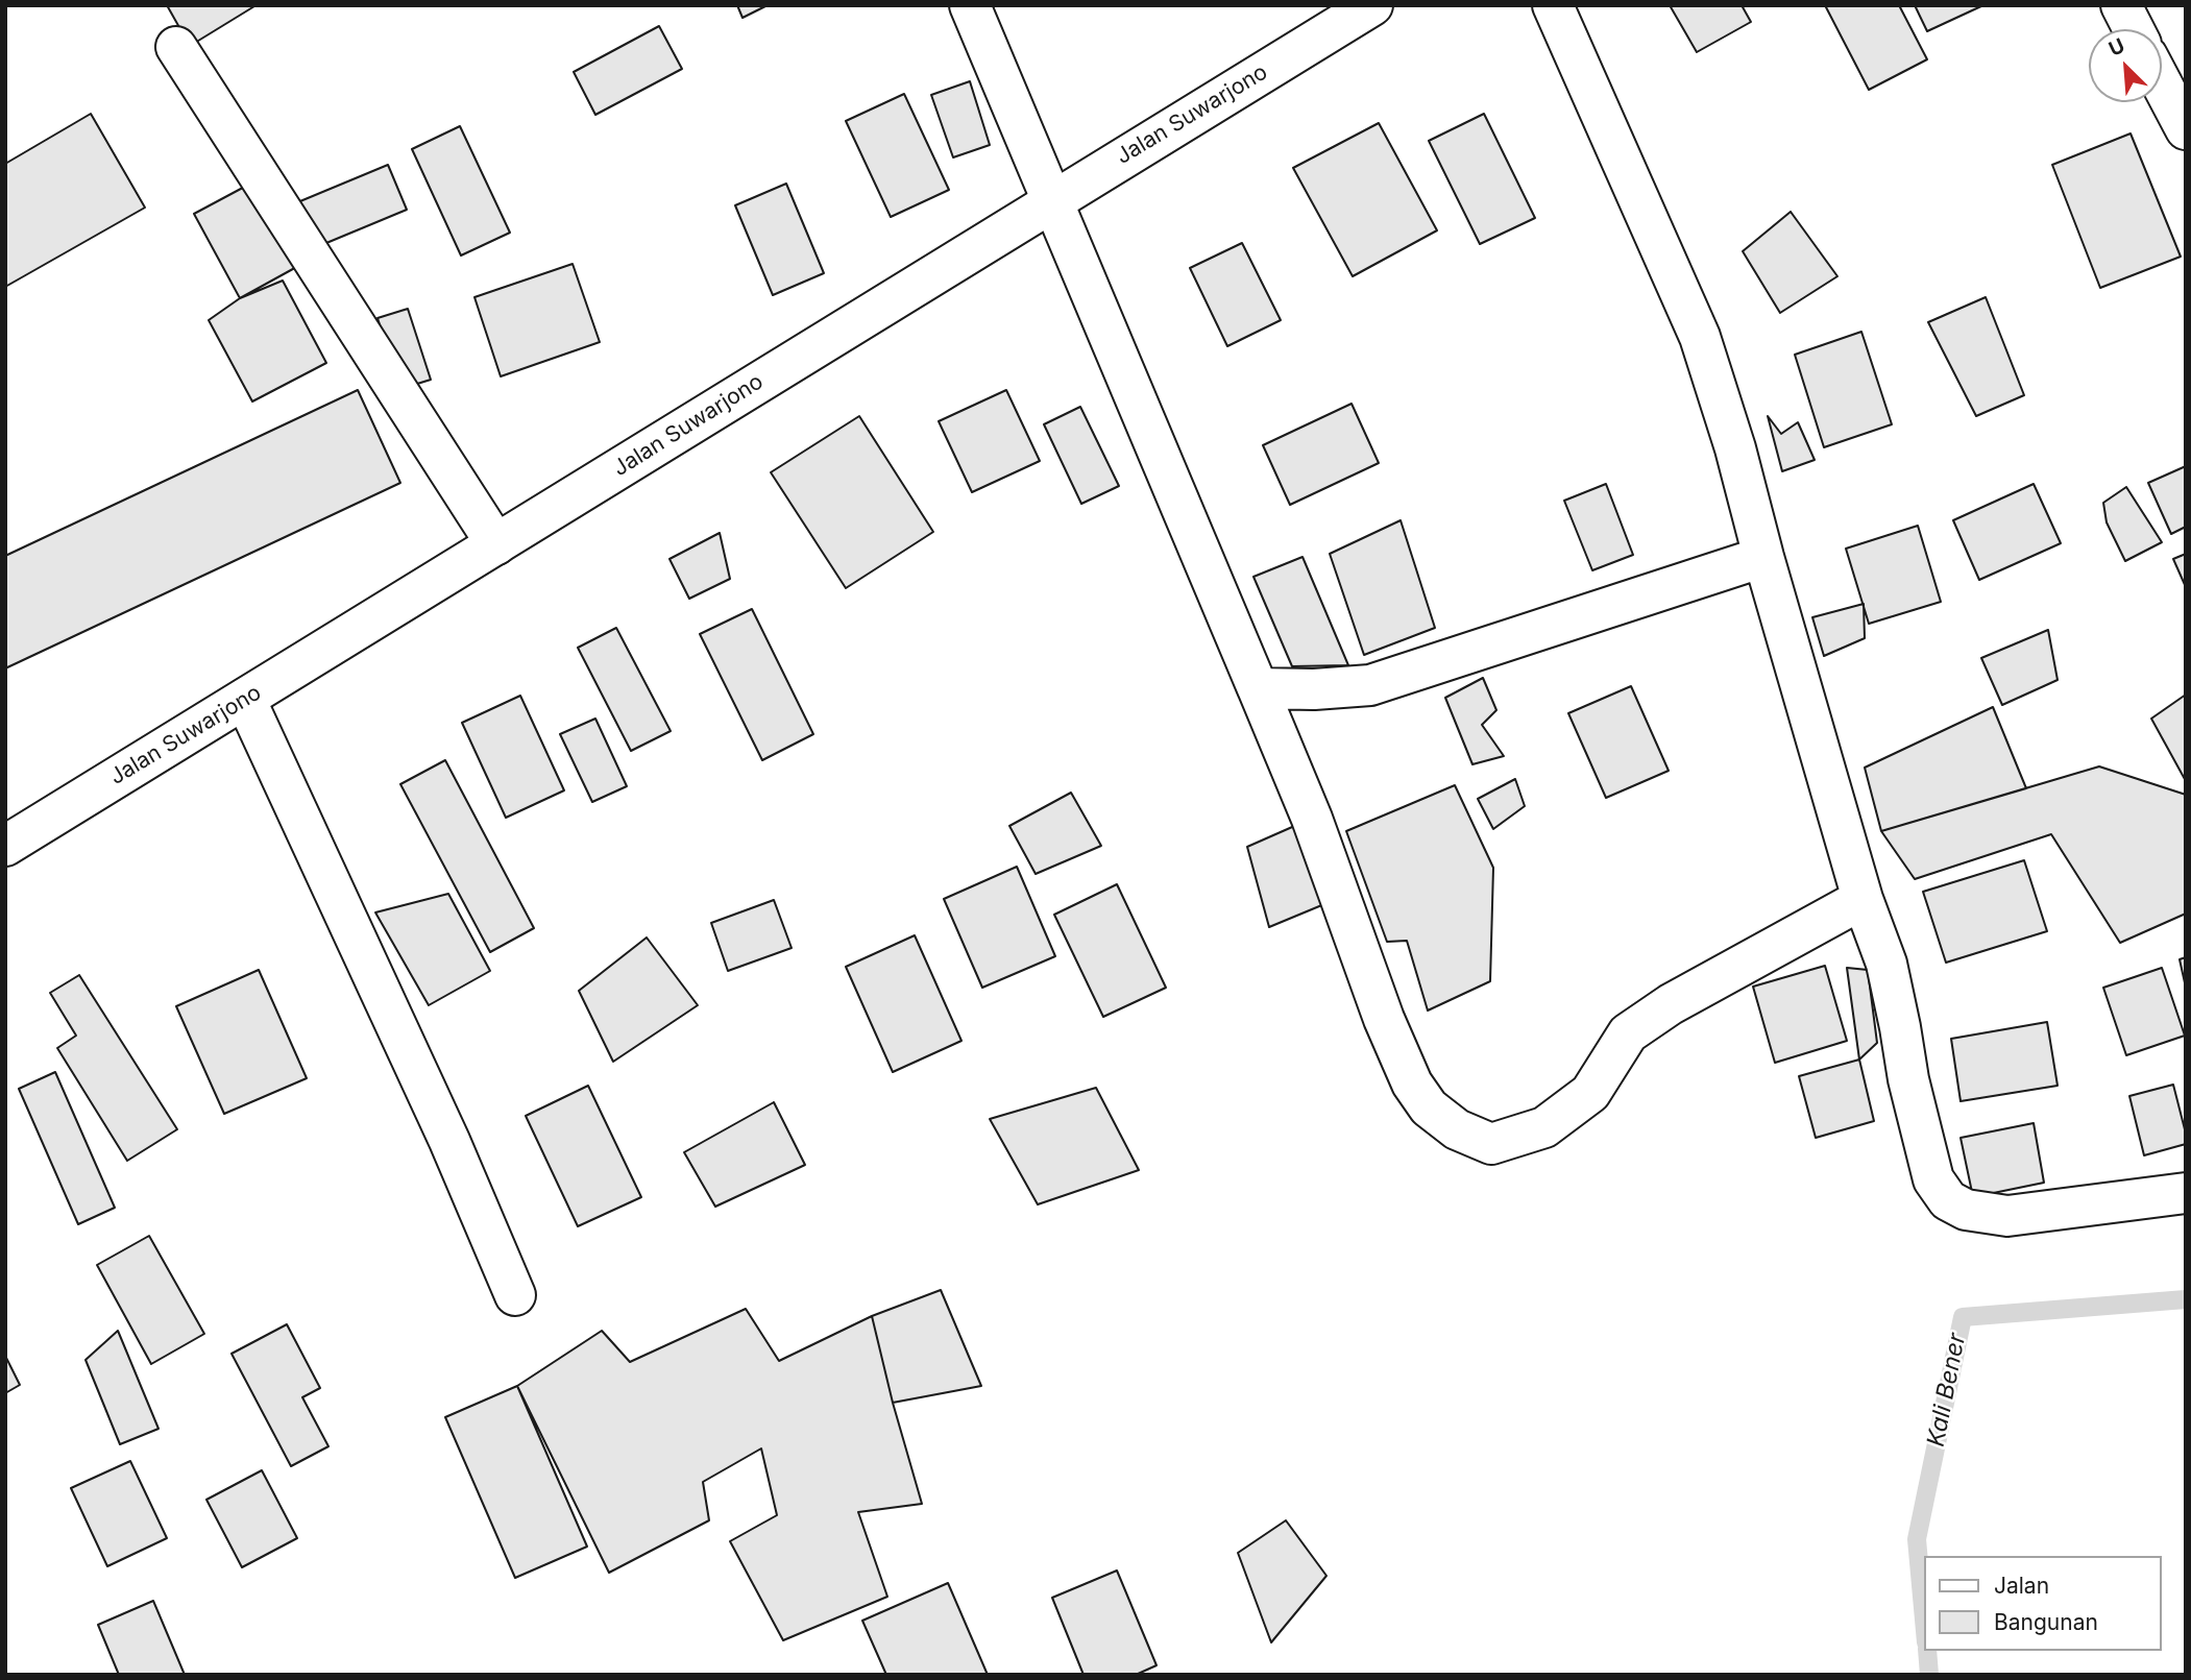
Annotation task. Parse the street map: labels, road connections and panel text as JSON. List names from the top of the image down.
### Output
{
  "streets": {
    "street": ["Jalan Suwarjono"]
  },
  "water": ["Kali Bener"],
  "legend": ["Jalan", "Bangunan"],
  "north": "top left"
}
